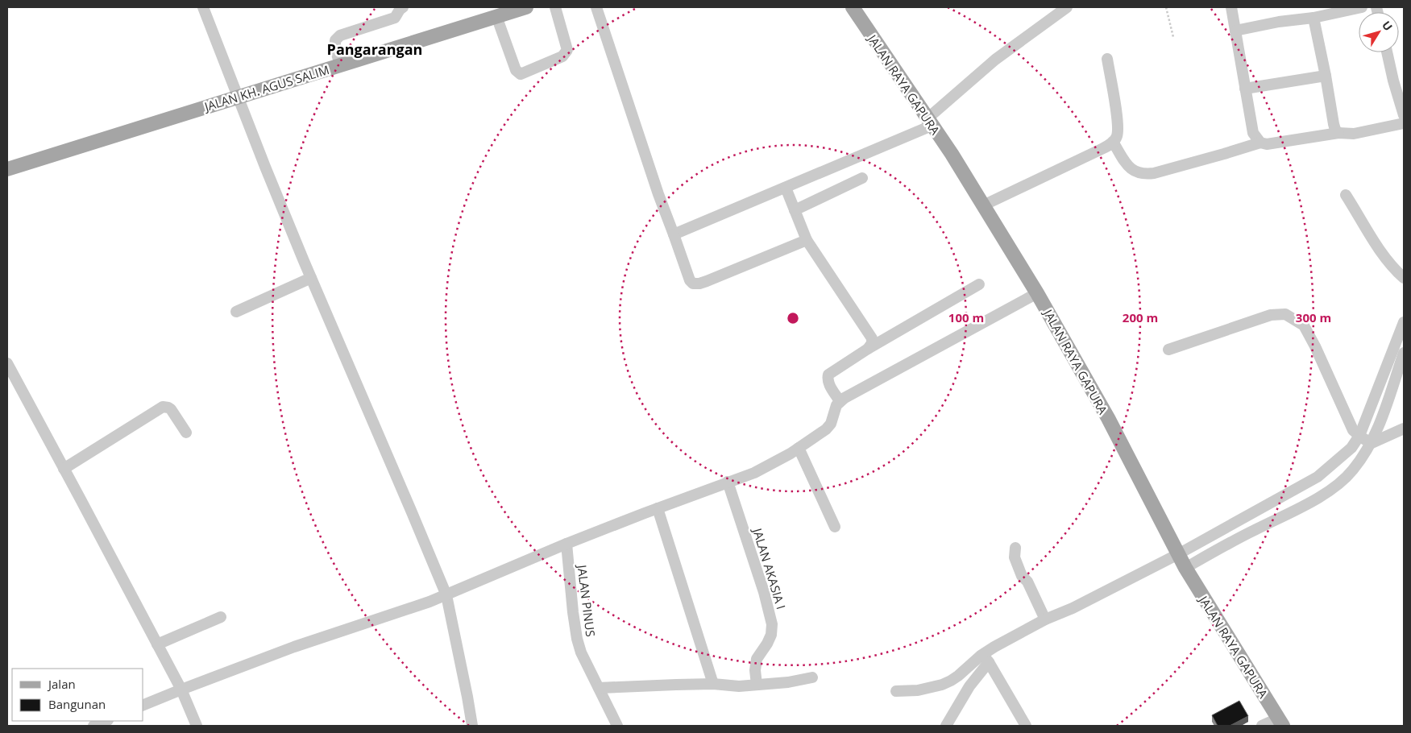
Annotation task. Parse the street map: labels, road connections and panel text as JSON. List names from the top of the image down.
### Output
{
  "streets": {
    "main road": ["JALAN RAYA GAPURA", "JALAN KH. AGUS SALIM"],
    "street": ["JALAN AKASIA I", "JALAN PINUS"]
  },
  "districts": ["Pangarangan"],
  "legend": ["Jalan", "Bangunan"],
  "north": "top right",
  "rings": ["100 m", "200 m", "300 m"]
}
